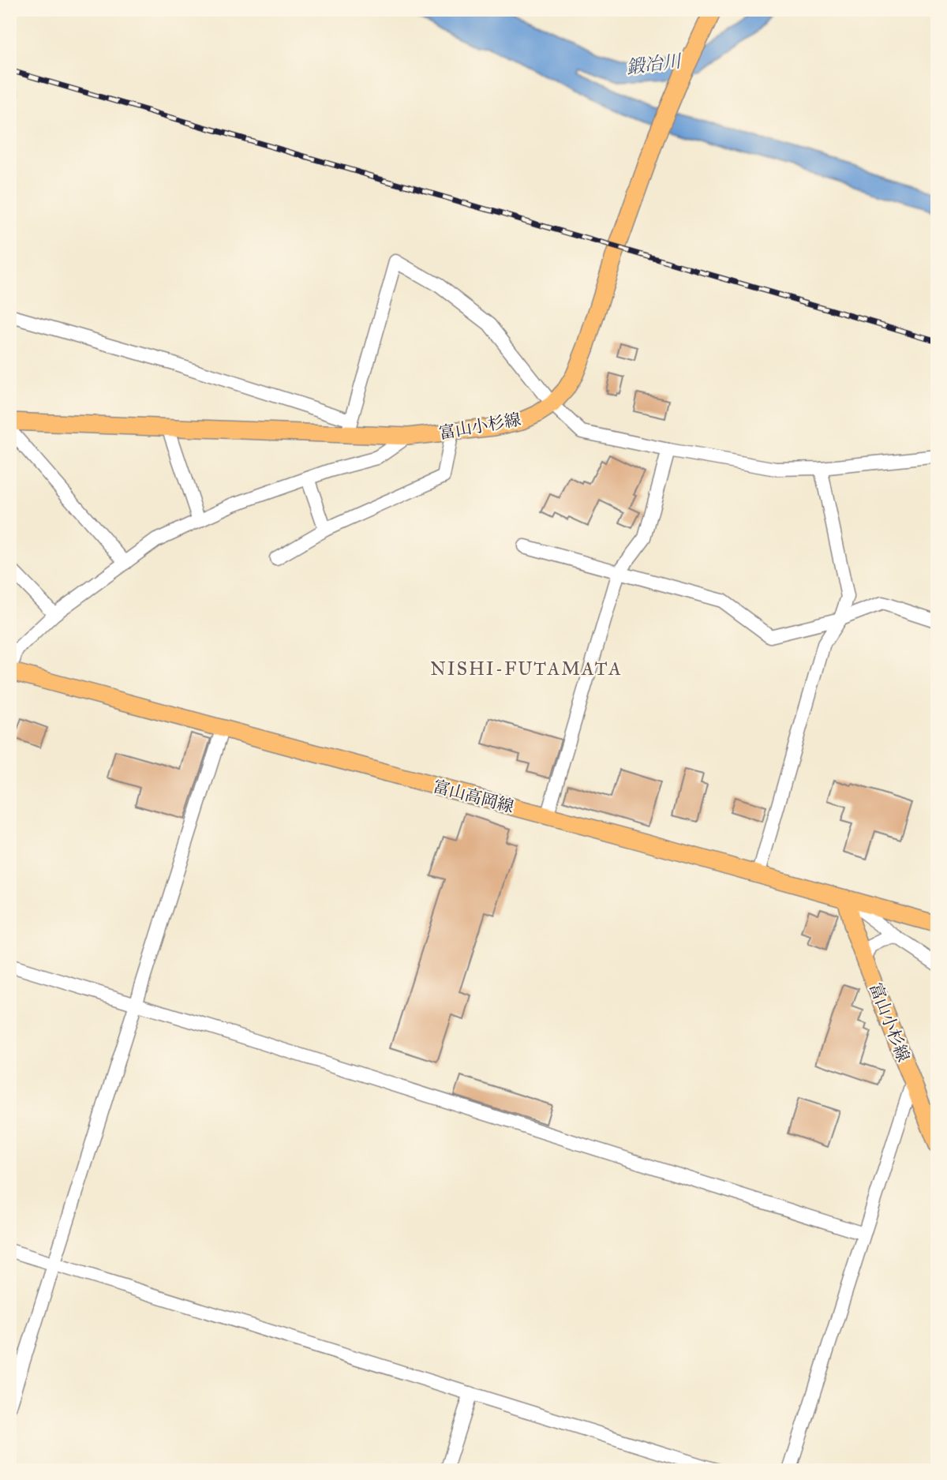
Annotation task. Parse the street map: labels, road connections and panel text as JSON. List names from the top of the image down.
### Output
{
  "streets": {
    "main road": ["富山小杉線", "富山高岡線"]
  },
  "crossings": [
    ["富山小杉線", "富山高岡線"]
  ],
  "districts": ["NISHI-FUTAMATA"],
  "water": ["鍛冶川"]
}
